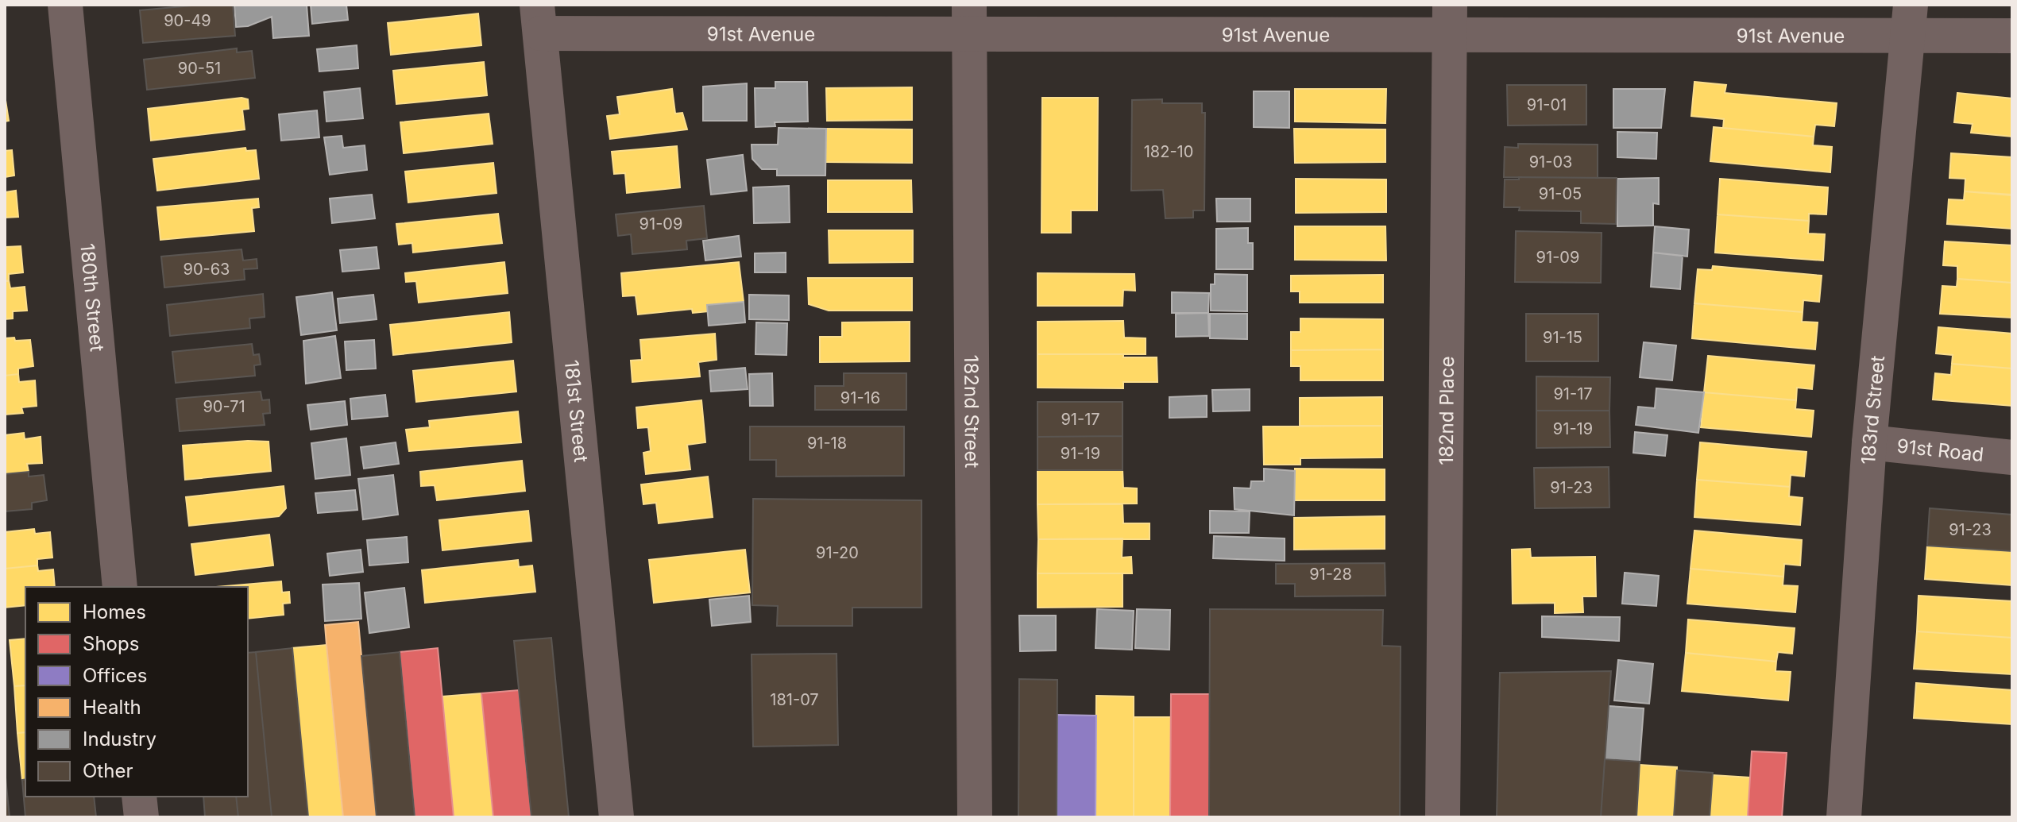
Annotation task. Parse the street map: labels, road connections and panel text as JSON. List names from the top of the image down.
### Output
{
  "streets": {
    "street": [
      "91st Avenue",
      "180th Street",
      "181st Street",
      "182nd Street",
      "182nd Place",
      "183rd Street",
      "91st Road"
    ]
  },
  "crossings": [
    ["91st Avenue", "181st Street"],
    ["91st Avenue", "182nd Street"],
    ["91st Avenue", "182nd Place"],
    ["91st Avenue", "183rd Street"],
    ["183rd Street", "91st Road"]
  ],
  "house_numbers": [
    "90-49",
    "90-51",
    "91-01",
    "182-10",
    "91-03",
    "91-05",
    "91-09",
    "91-09",
    "90-63",
    "91-15",
    "91-17",
    "91-16",
    "90-71",
    "91-17",
    "91-19",
    "91-18",
    "91-19",
    "91-23",
    "91-23",
    "91-20",
    "91-28",
    "181-07"
  ],
  "legend": [
    "Homes",
    "Shops",
    "Offices",
    "Health",
    "Industry",
    "Other"
  ]
}
